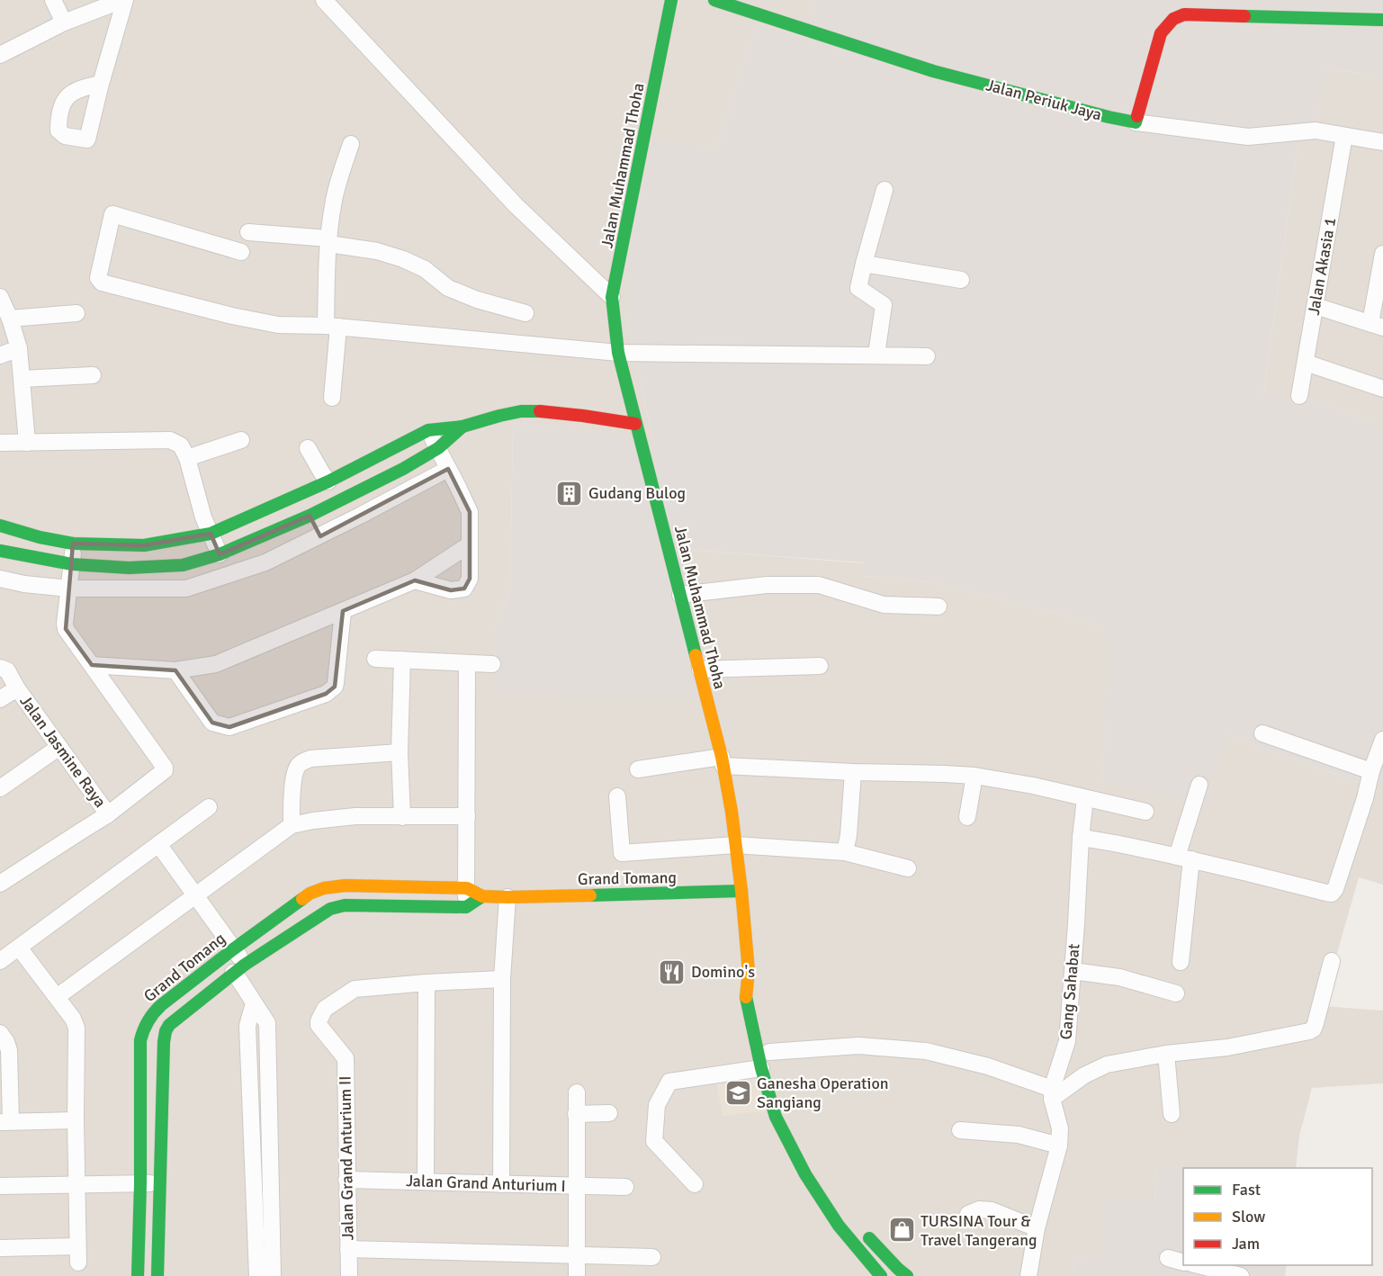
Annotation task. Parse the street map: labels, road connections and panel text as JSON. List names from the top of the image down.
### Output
{
  "streets": {
    "street": [
      "Jalan Periuk Jaya",
      "Jalan Muhammad Thoha",
      "Jalan Akasia 1",
      "Jalan Jasmine Raya",
      "Grand Tomang",
      "Gang Sahabat",
      "Jalan Grand Anturium II",
      "Jalan Grand Anturium I"
    ]
  },
  "crossings": [
    ["Jalan Periuk Jaya", "Jalan Akasia 1"],
    ["Jalan Muhammad Thoha", "Grand Tomang"],
    ["Jalan Grand Anturium II", "Jalan Grand Anturium I"]
  ],
  "places": {
    "building": ["Gudang Bulog"],
    "restaurant": ["Domino's"],
    "school or university": ["Ganesha Operation Sangiang"],
    "shop": ["TURSINA Tour & Travel Tangerang"]
  },
  "legend": ["Fast", "Slow", "Jam"]
}
